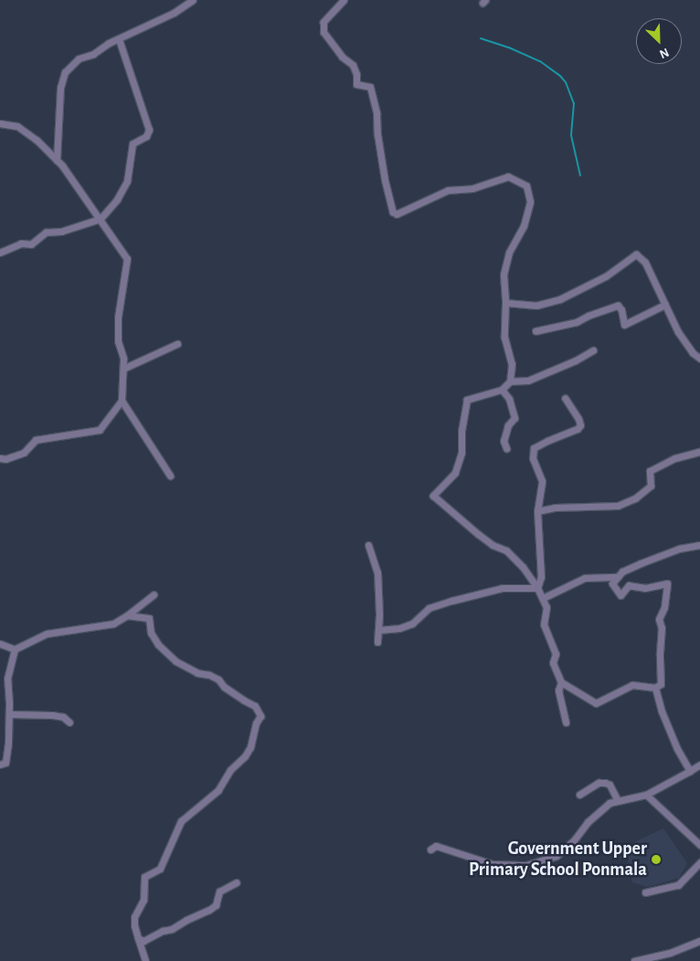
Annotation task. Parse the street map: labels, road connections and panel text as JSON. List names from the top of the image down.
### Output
{
  "places": ["Government Upper Primary School Ponmala"],
  "north": "bottom right"
}
